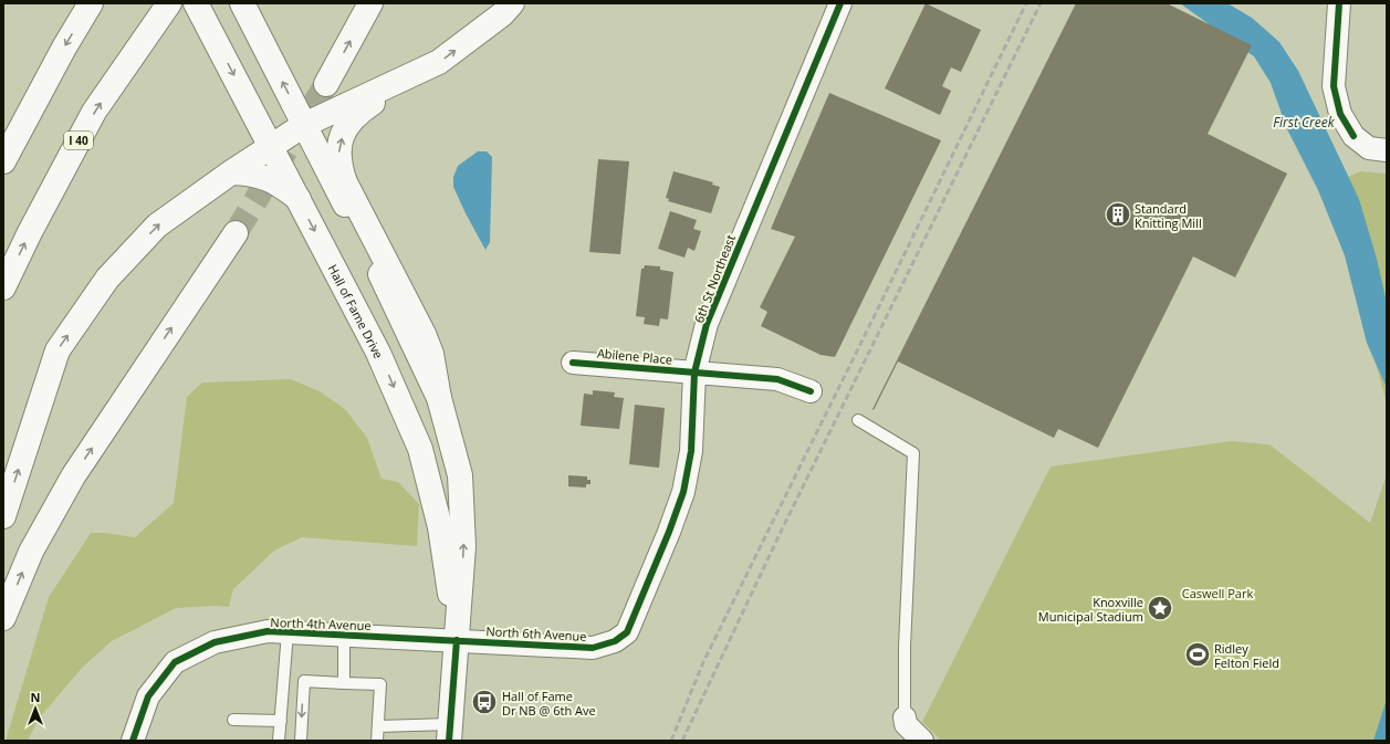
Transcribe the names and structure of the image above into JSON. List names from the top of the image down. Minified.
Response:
{"streets":{"main road":["I 40","Hall of Fame Drive"],"street":["6th St Northeast","Abilene Place","North 4th Avenue","North 6th Avenue"]},"crossings":[["6th St Northeast","Abilene Place"],["6th St Northeast","North 6th Avenue"],["Hall of Fame Drive","North 4th Avenue"],["Hall of Fame Drive","North 6th Avenue"],["North 4th Avenue","North 6th Avenue"]],"water":["First Creek"],"parks":["Caswell Park"],"places":{"building":["Standard Knitting Mill"],"place":["Knoxville Municipal Stadium"],"sports":["Ridley Felton Field"],"bus stop":["Hall of Fame Dr NB @ 6th Ave"]},"north":"top"}
